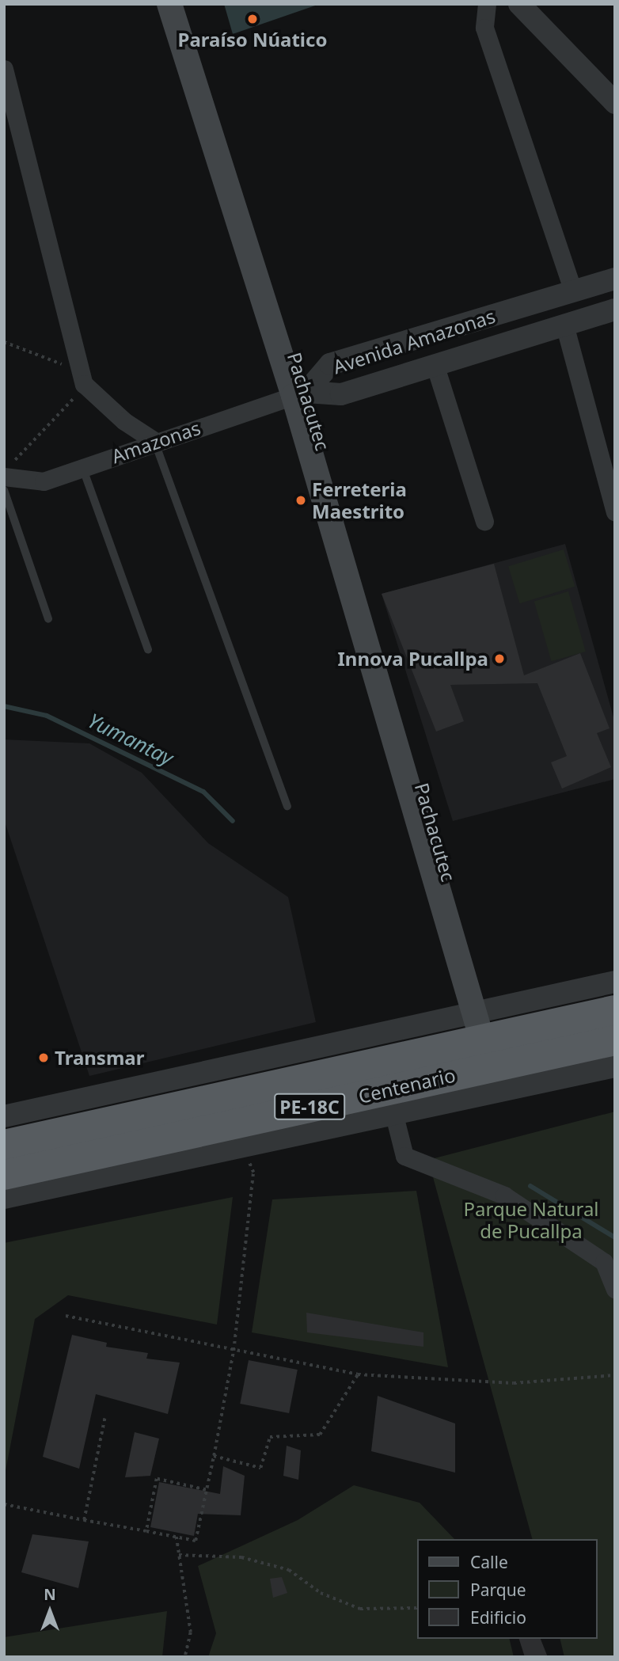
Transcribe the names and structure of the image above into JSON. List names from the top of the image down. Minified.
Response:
{"streets":{"highway":["Centenario","PE-18C"],"main road":["Pachacutec"],"street":["Avenida Amazonas","Amazonas"]},"crossings":[["Avenida Amazonas","Pachacutec"],["Avenida Amazonas","Amazonas"],["Pachacutec","Amazonas"],["Pachacutec","Centenario"]],"water":["Yumantay"],"parks":["Parque Natural de Pucallpa"],"places":["Paraíso Núatico","Ferreteria Maestrito","Innova Pucallpa","Transmar"],"legend":["Calle","Parque","Edificio"],"north":"top"}
